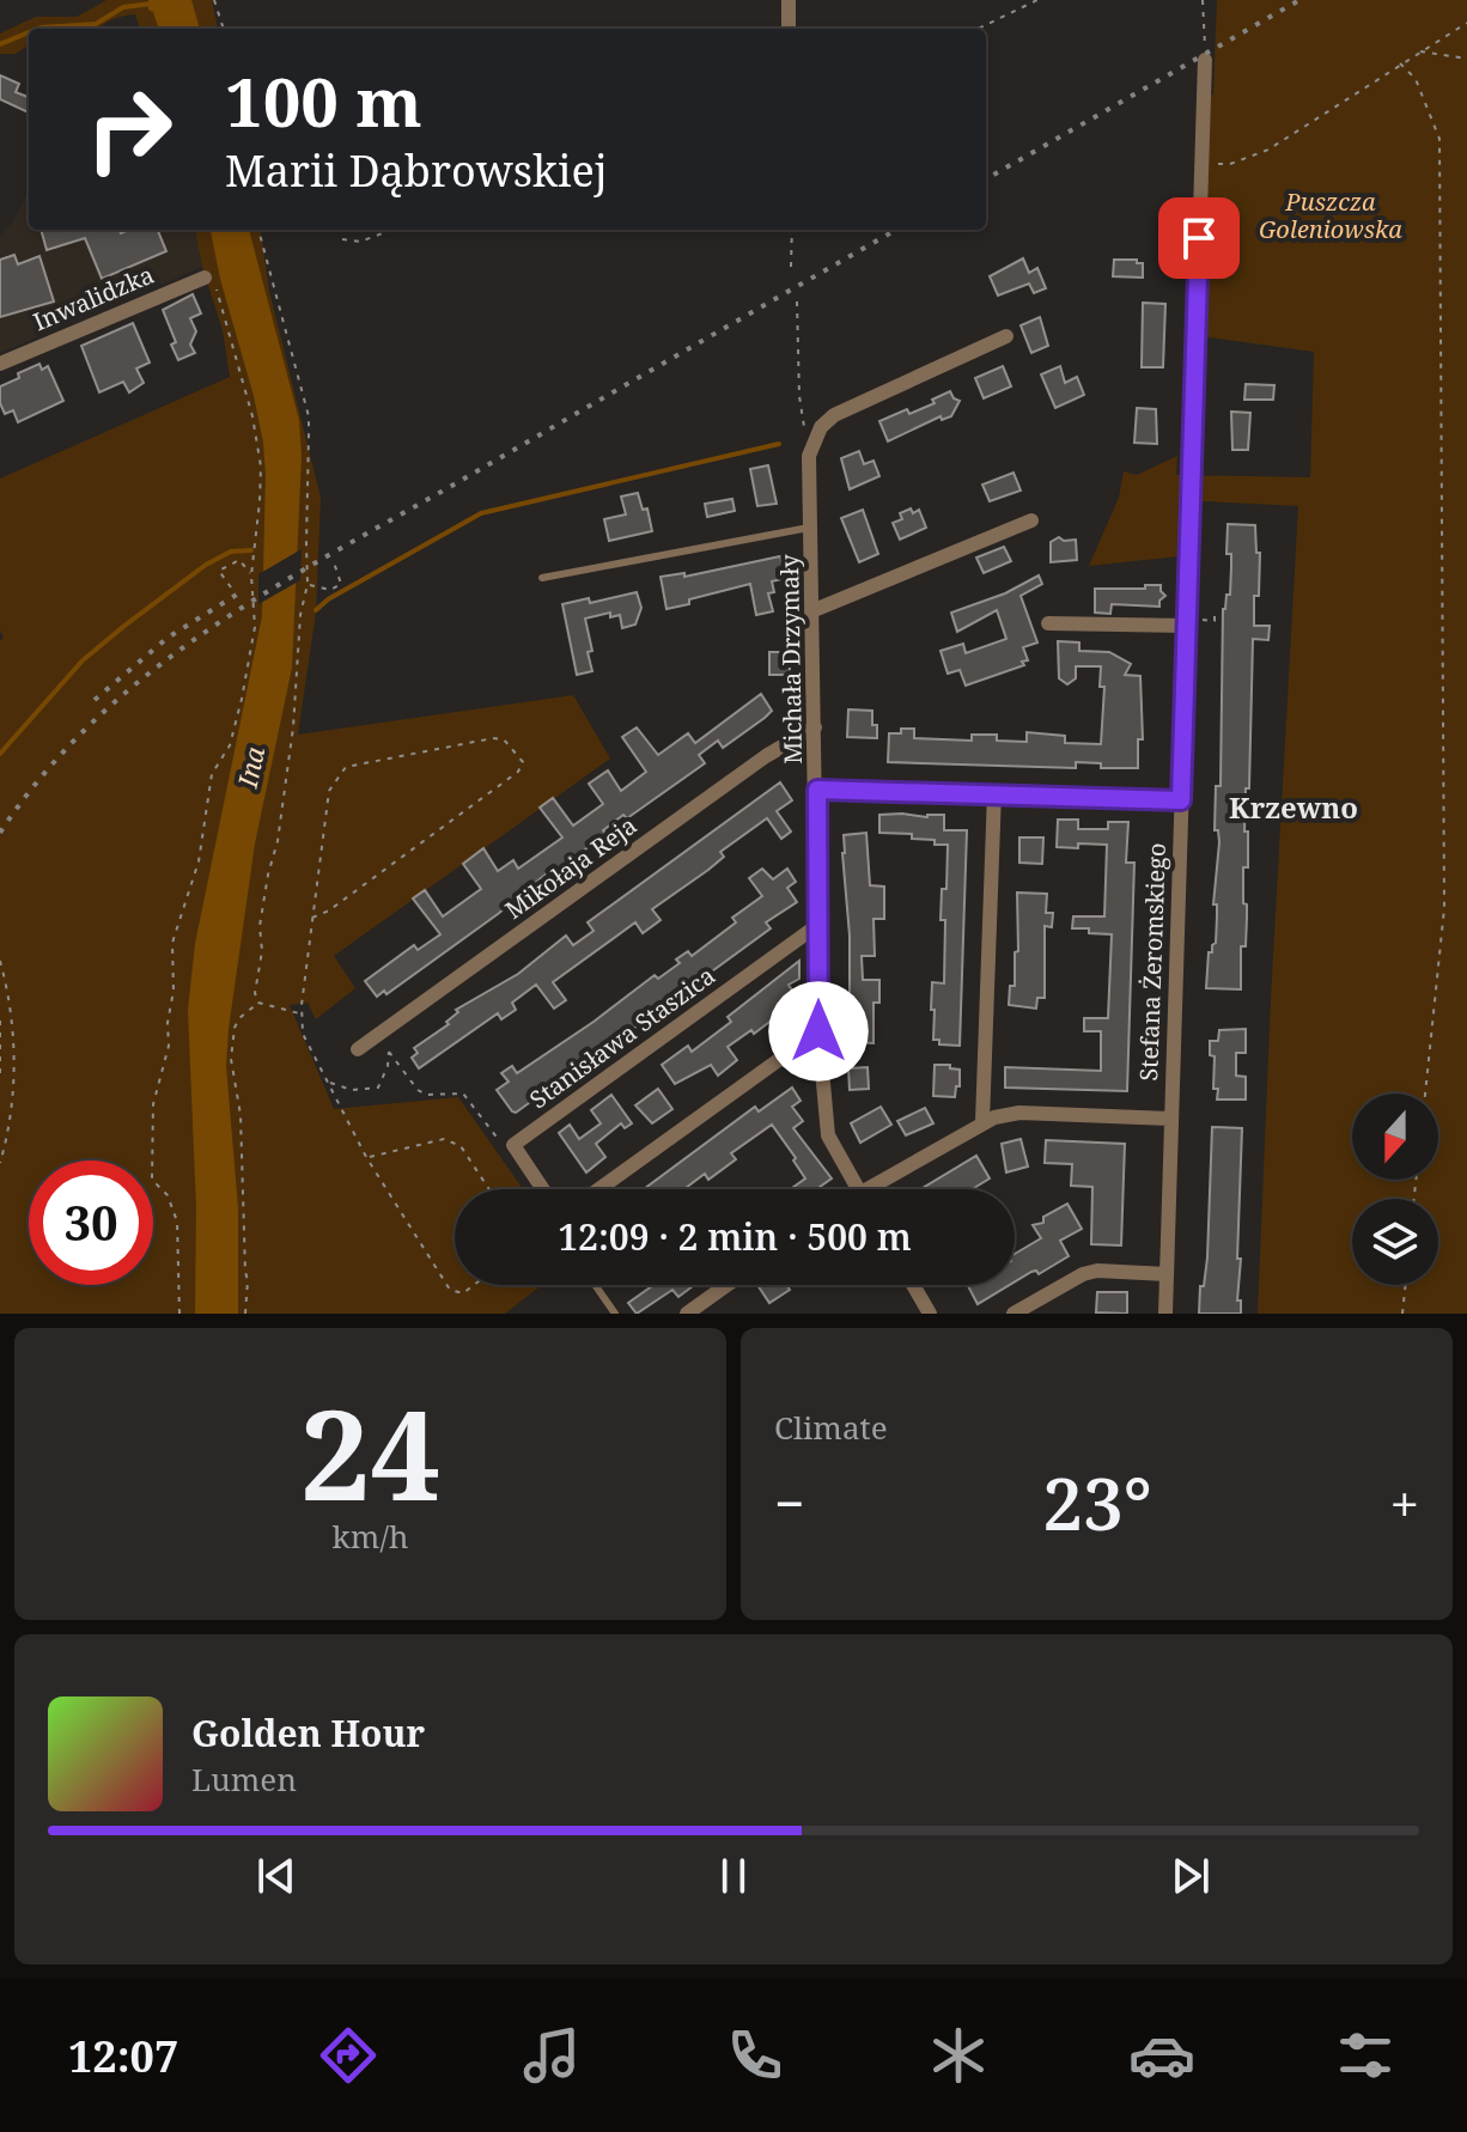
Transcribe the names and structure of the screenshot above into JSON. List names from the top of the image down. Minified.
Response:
{"streets":{"street":["Inwalidzka","Michała Drzymały","Mikołaja Reja","Stefana Żeromskiego","Stanisława Staszica"]},"crossings":[["Michała Drzymały","Mikołaja Reja"],["Michała Drzymały","Stanisława Staszica"]],"districts":["Krzewno"],"water":["Ina"],"parks":["Puszcza Goleniowska"],"north":"bottom","page":{"turn":["100 m","Marii Dąbrowskiej"],"limit":"30","trip":"12:09 · 2 min · 500 m","tile":[["24","km/h"],"Climate"],"heat":["−","23°","+"],"song":["Golden Hour","Lumen"],"tabs":"12:07"}}
